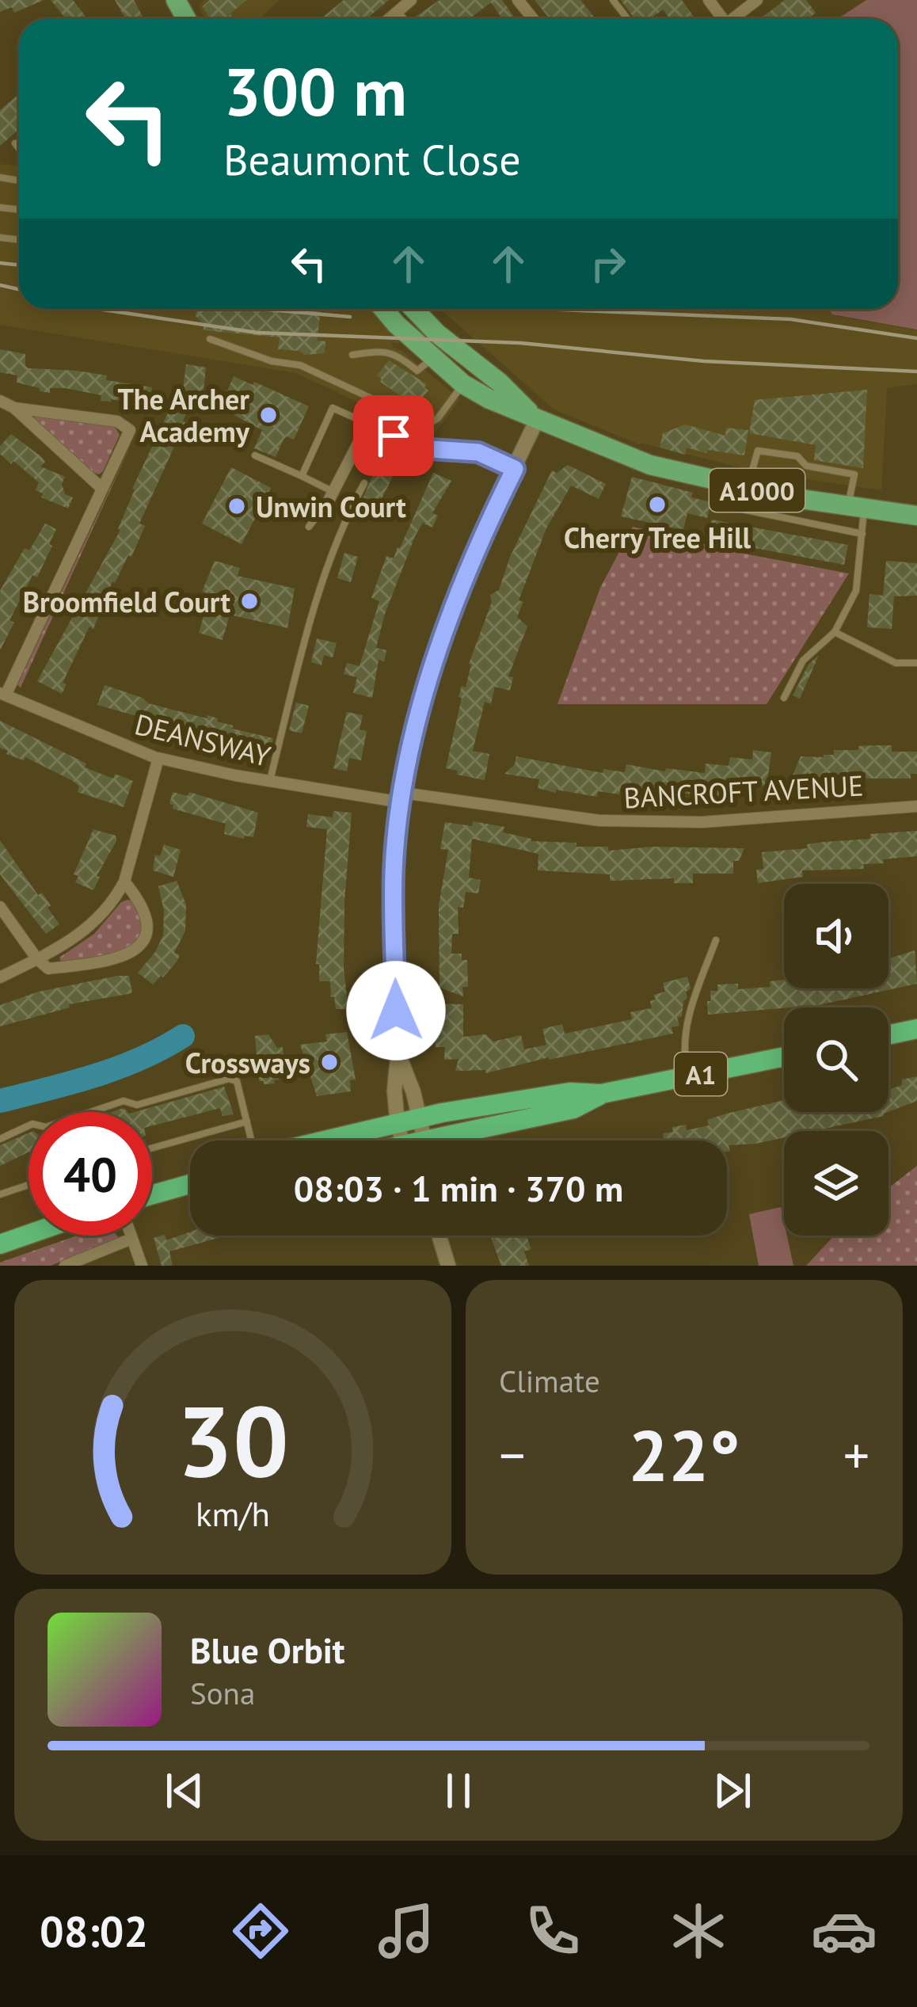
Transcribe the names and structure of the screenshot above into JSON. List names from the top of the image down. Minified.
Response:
{"streets":{"highway":["A1"],"main road":["A1000"],"street":["DEANSWAY","BANCROFT AVENUE"]},"crossings":[["DEANSWAY","BANCROFT AVENUE"]],"places":["The Archer Academy","Cherry Tree Hill","Unwin Court","Broomfield Court","Crossways"],"page":{"turn":["300 m","Beaumont Close"],"limit":"40","trip":"08:03 · 1 min · 370 m","tile":"Climate","heat":["−","22°","+"],"song":["Blue Orbit","Sona"],"tabs":"08:02","gauge":["30","km/h"]}}
